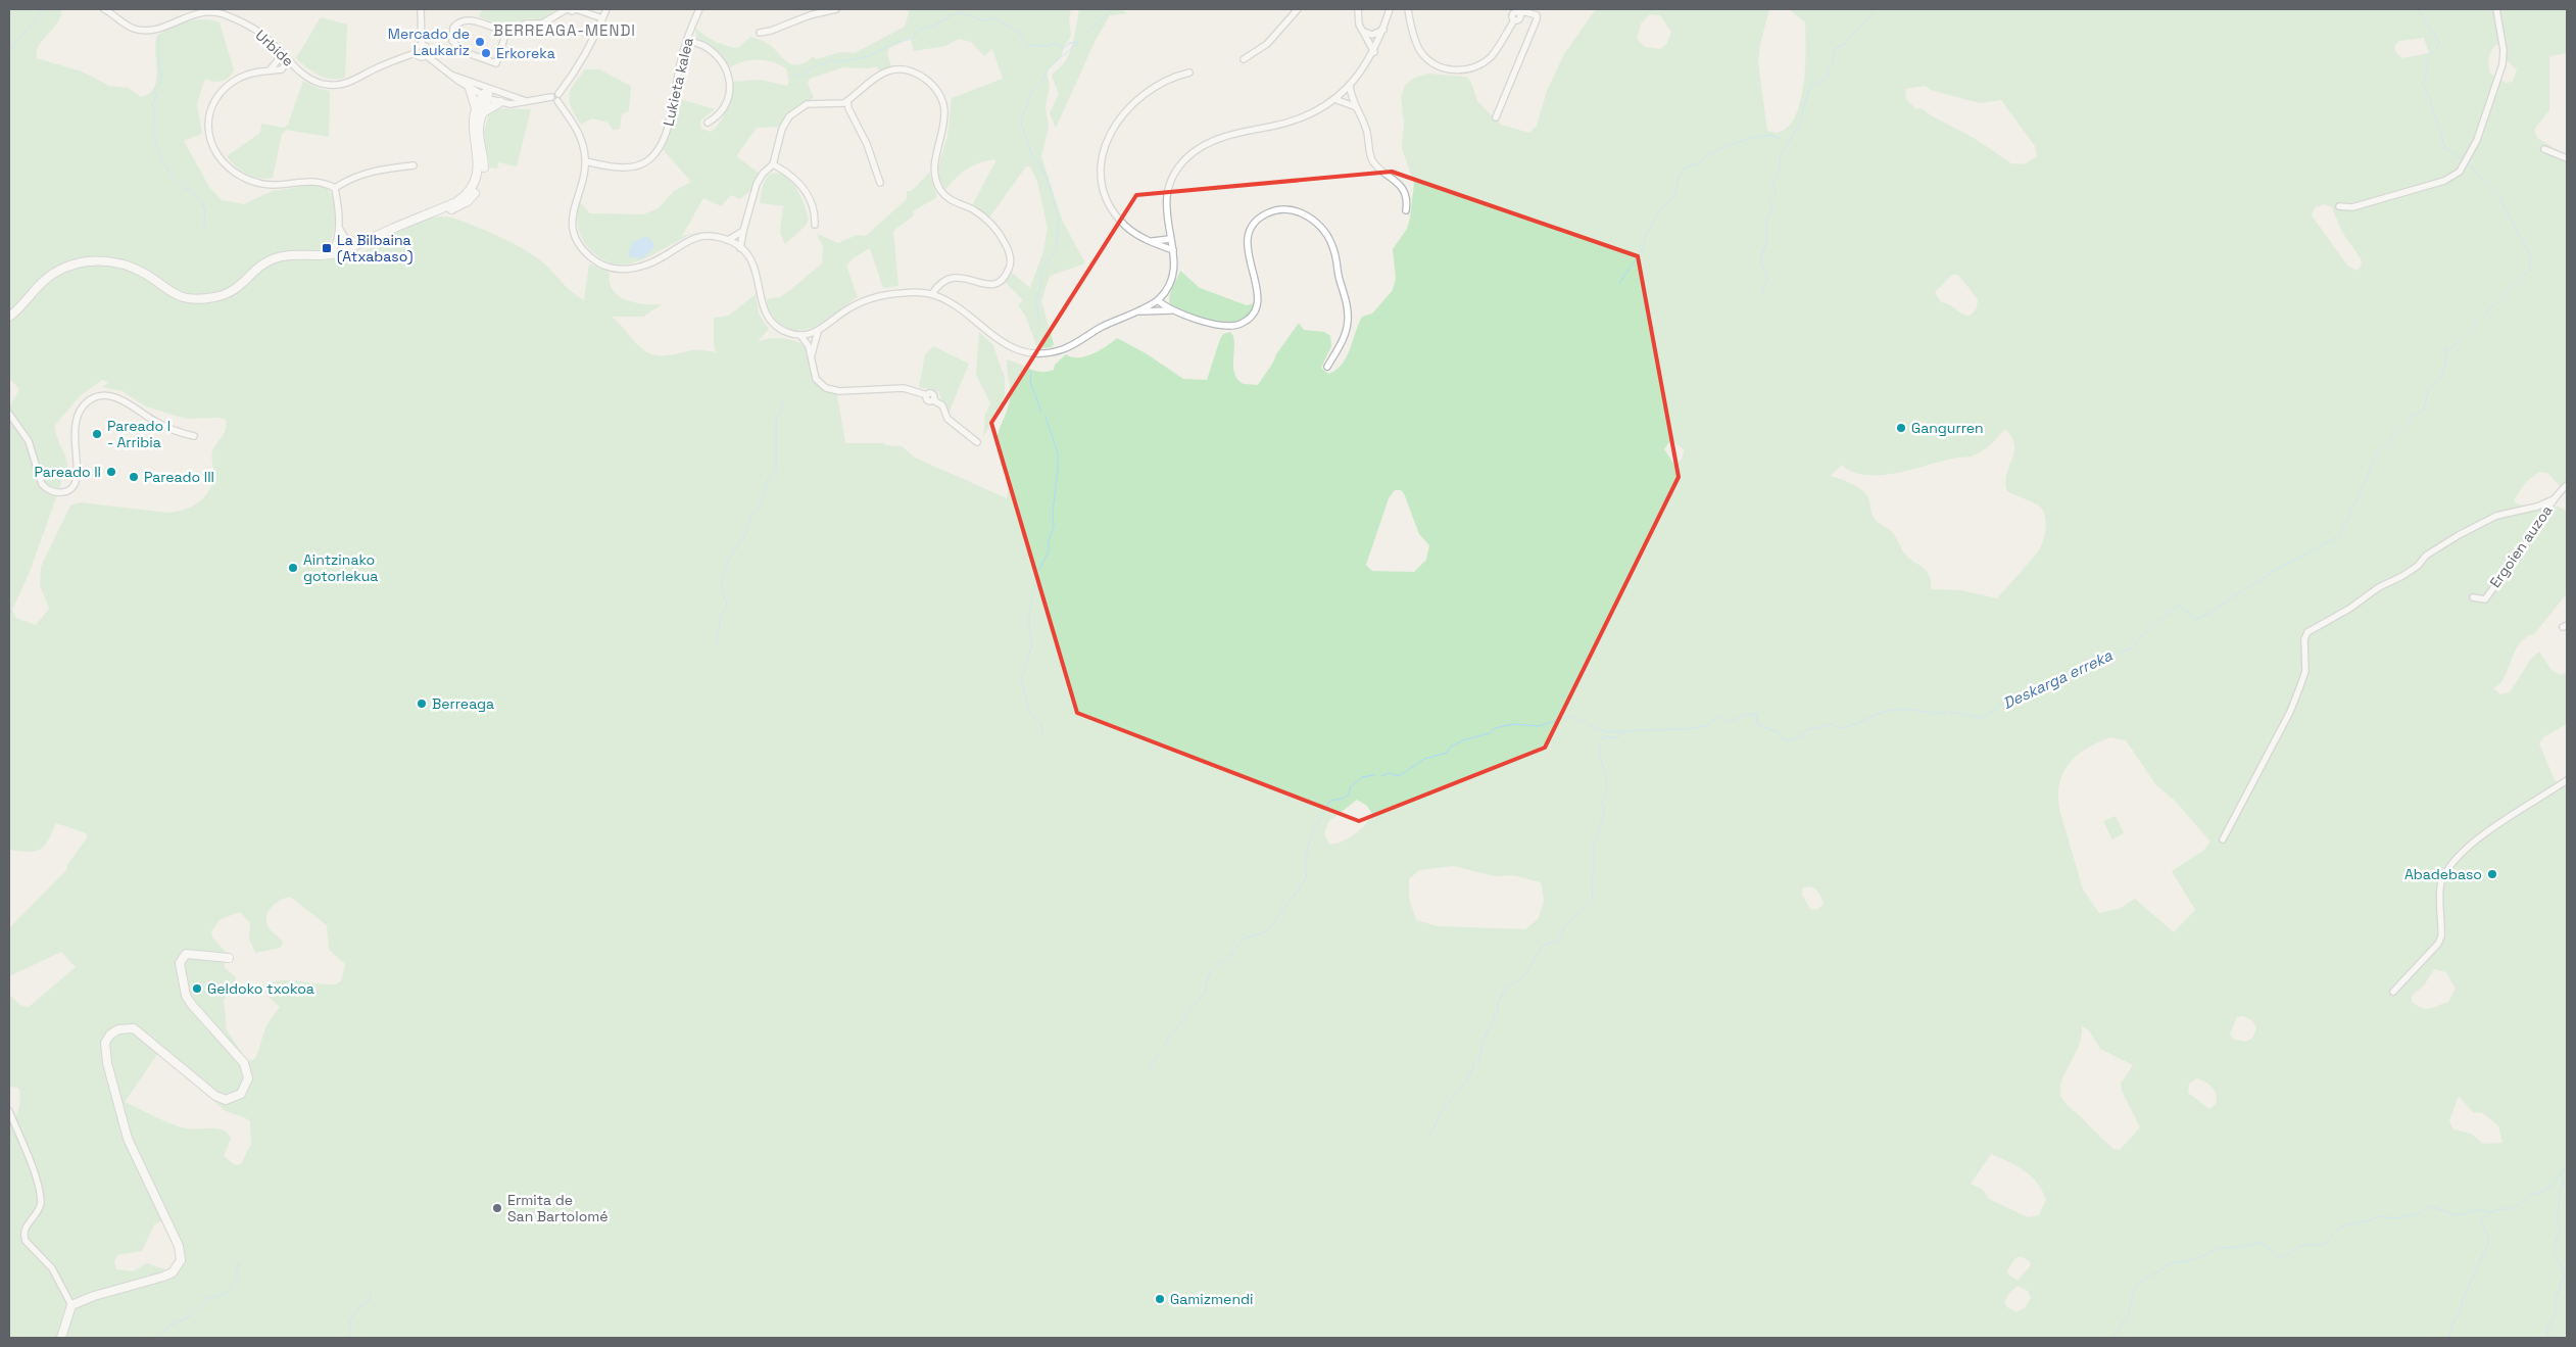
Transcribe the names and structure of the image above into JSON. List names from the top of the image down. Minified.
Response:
{"streets":{"street":["Urbide","Lukieta kalea","Ergoien auzoa"]},"districts":["BERREAGA-MENDI"],"water":["Deskarga erreka"],"places":{"other":["Mercado de Laukariz","Erkoreka","Gangurren","Pareado I - Arribia","Pareado II","Pareado III","Aintzinako gotorlekua","Berreaga","Abadebaso","Geldoko txokoa","Ermita de San Bartolomé","Gamizmendi"],"transit":["La Bilbaina (Atxabaso)"]}}
